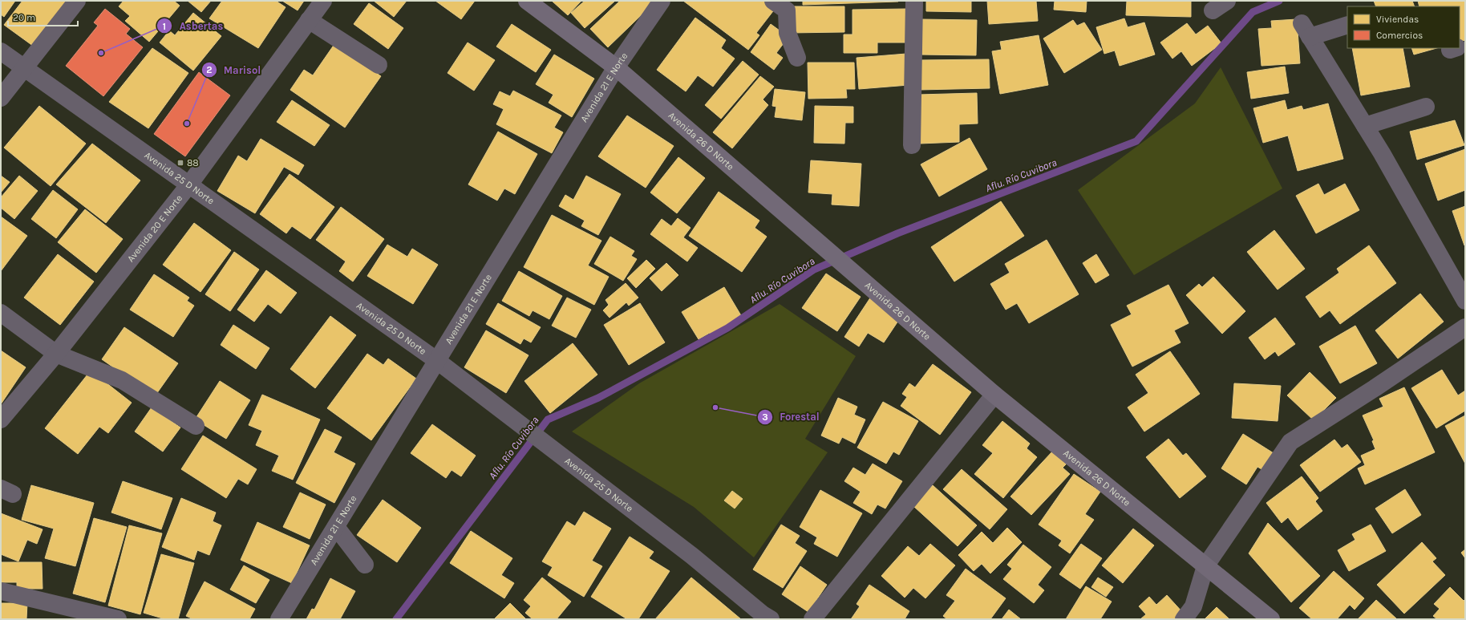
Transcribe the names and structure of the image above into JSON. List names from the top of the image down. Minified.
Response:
{"streets":{"street":["Avenida 21 E Norte","Avenida 26 D Norte","Avenida 25 D Norte","Avenida 20 E Norte"]},"crossings":[["Avenida 21 E Norte","Avenida 26 D Norte"],["Avenida 21 E Norte","Avenida 25 D Norte"],["Avenida 25 D Norte","Avenida 20 E Norte"]],"water":["Aflu. Río Cuvibora"],"places":{"other":["Asbertas","Marisol","Forestal"],"transit":["88"]},"legend":["Viviendas","Comercios"],"scale_bar":"20 m"}
